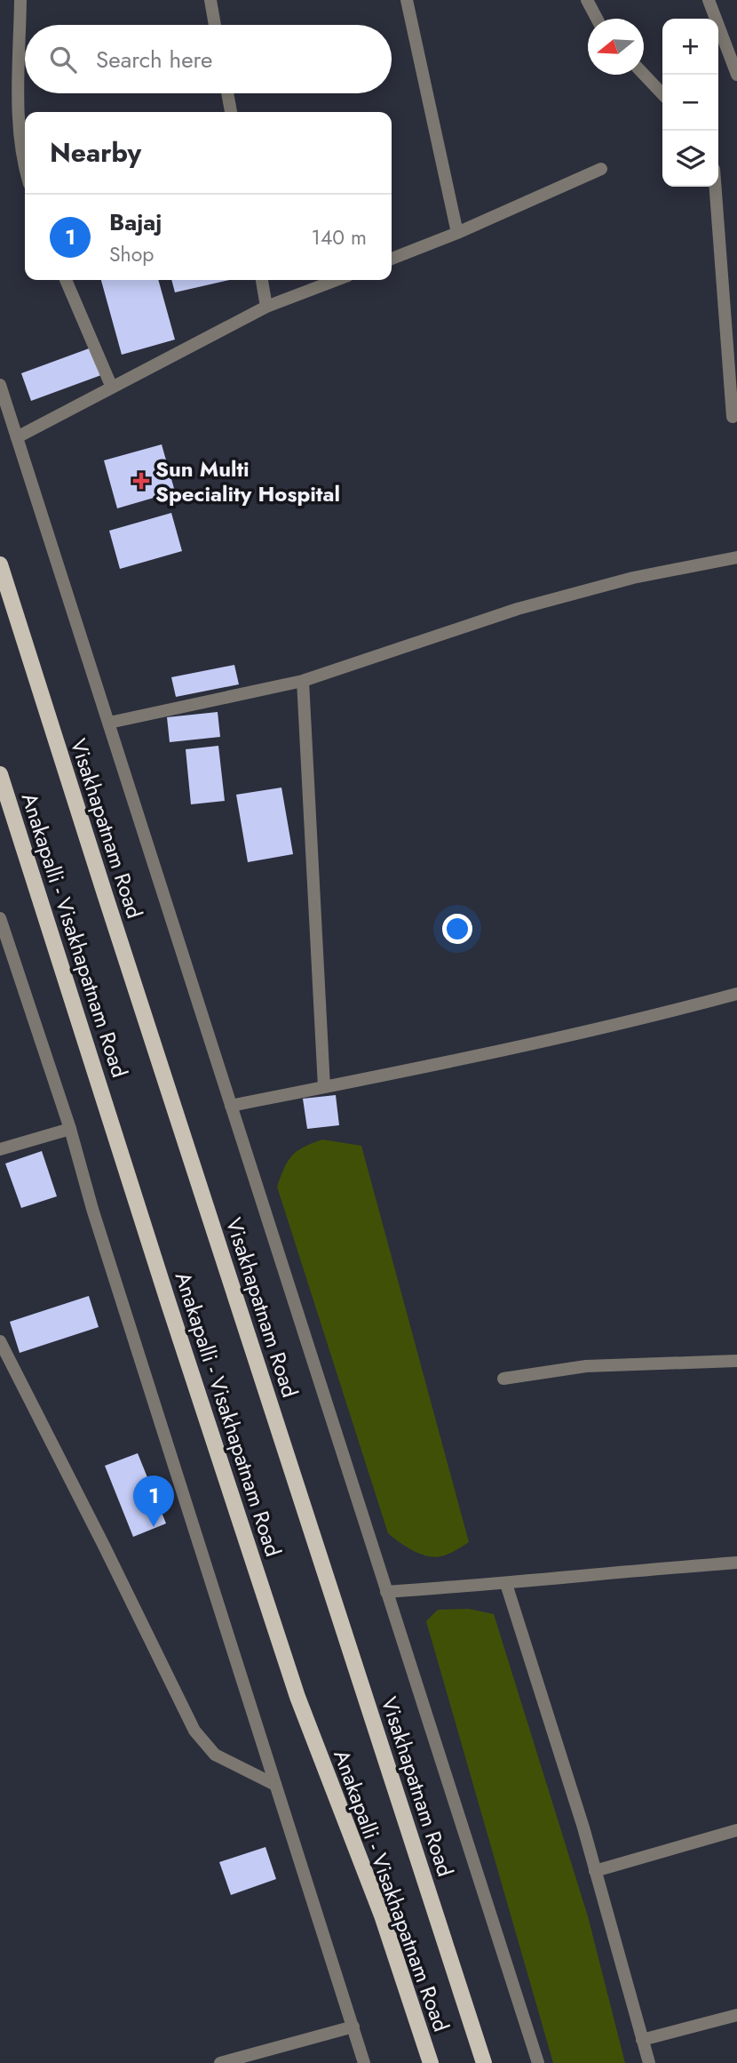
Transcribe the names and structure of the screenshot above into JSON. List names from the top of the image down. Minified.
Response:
{"streets":{"main road":["Visakhapatnam Road","Anakapalli - Visakhapatnam Road"]},"places":{"health":["Sun Multi Speciality Hospital"]},"north":"left","page":{"map_buttons":["+","−"],"search":"Search here","heading":"Nearby","list":[{"mark":"1","name":"Bajaj","note":"Shop","value":"140 m"}],"pins":"1"}}
